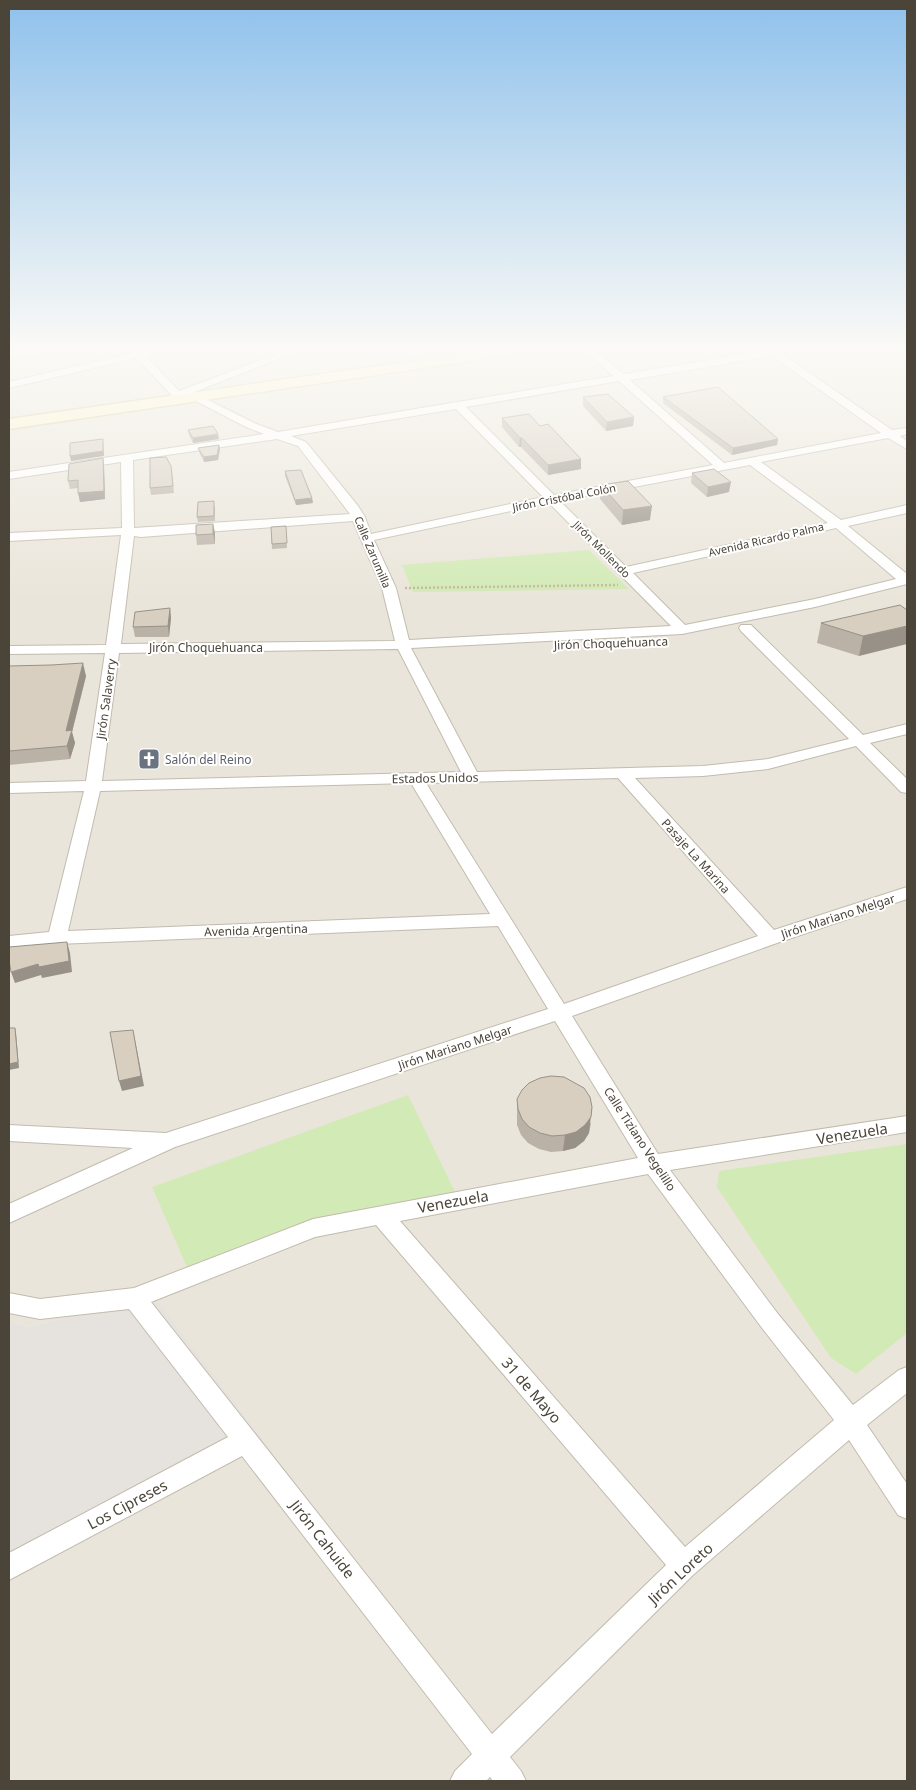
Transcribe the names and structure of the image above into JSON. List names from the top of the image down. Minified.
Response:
{"streets":{"street":["Jirón Cristóbal Colón","Avenida Ricardo Palma","Jirón Mollendo","Calle Zarumilla","Jirón Choquehuanca","Jirón Salaverry","Estados Unidos","Pasaje La Marina","Jirón Mariano Melgar","Avenida Argentina","Venezuela","Calle Tiziano Vegelillo","31 de Mayo","Los Cipreses","Jirón Cahuide","Jirón Loreto"]},"crossings":[["Jirón Cristóbal Colón","Jirón Mollendo"],["Jirón Cristóbal Colón","Calle Zarumilla"],["Avenida Ricardo Palma","Jirón Mollendo"],["Jirón Mollendo","Jirón Choquehuanca"],["Calle Zarumilla","Jirón Choquehuanca"],["Calle Zarumilla","Estados Unidos"],["Jirón Choquehuanca","Jirón Salaverry"],["Jirón Salaverry","Estados Unidos"],["Jirón Salaverry","Avenida Argentina"],["Estados Unidos","Pasaje La Marina"],["Estados Unidos","Calle Tiziano Vegelillo"],["Pasaje La Marina","Jirón Mariano Melgar"],["Jirón Mariano Melgar","Calle Tiziano Vegelillo"],["Avenida Argentina","Calle Tiziano Vegelillo"],["Venezuela","Calle Tiziano Vegelillo"],["Venezuela","31 de Mayo"],["Venezuela","Jirón Cahuide"],["Calle Tiziano Vegelillo","Jirón Loreto"],["31 de Mayo","Jirón Loreto"],["Los Cipreses","Jirón Cahuide"],["Jirón Cahuide","Jirón Loreto"]],"places":{"church":["Salón del Reino"]}}
